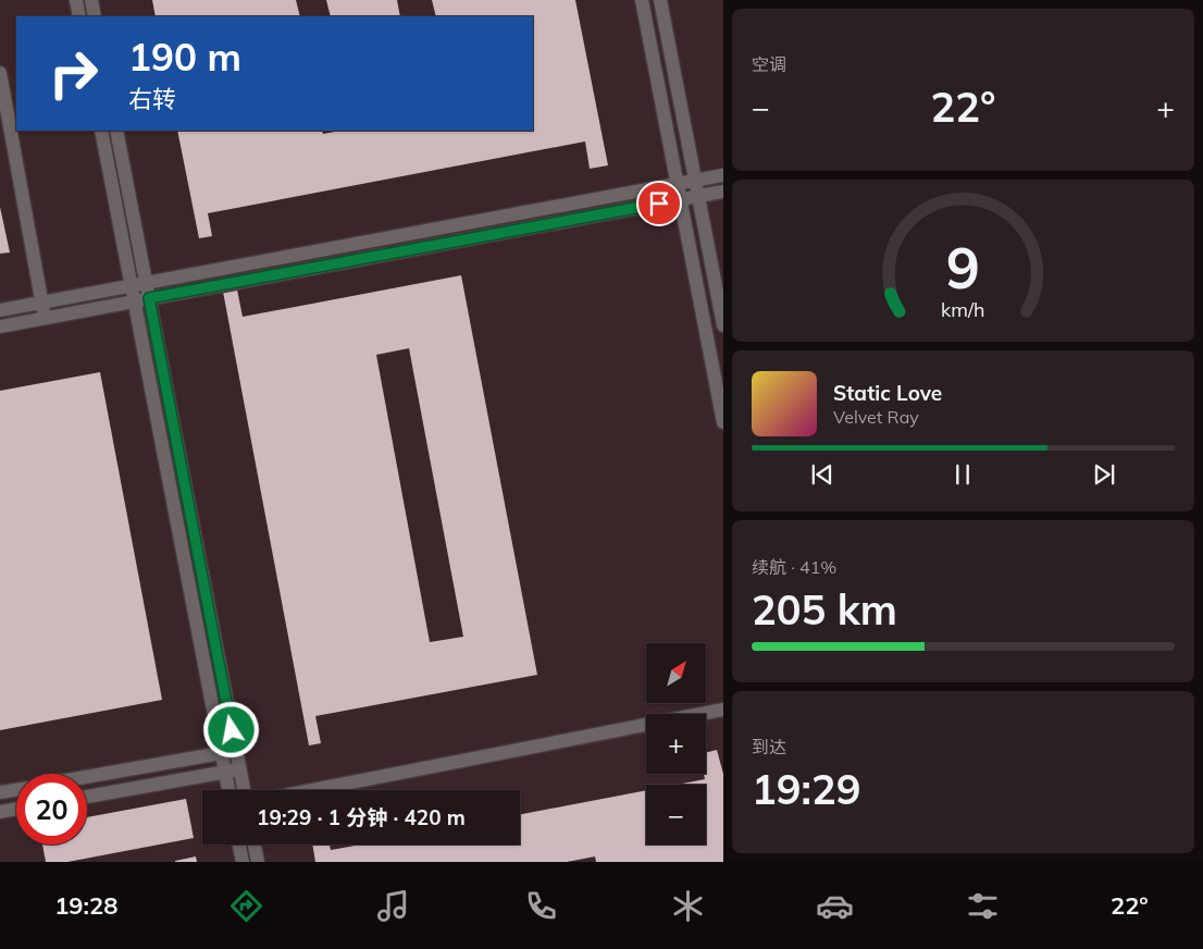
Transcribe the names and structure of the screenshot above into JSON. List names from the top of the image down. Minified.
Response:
{"north":"top right","page":{"tile":["空调",["续航 · 41%","205 km"],["到达","19:29"]],"turn":["190 m","右转"],"heat":["−","22°","+"],"song":["Static Love","Velvet Ray"],"map_buttons":["+","−"],"limit":"20","trip":"19:29 · 1 分钟 · 420 m","tabs":["19:28","22°"],"gauge":["9","km/h"]}}
